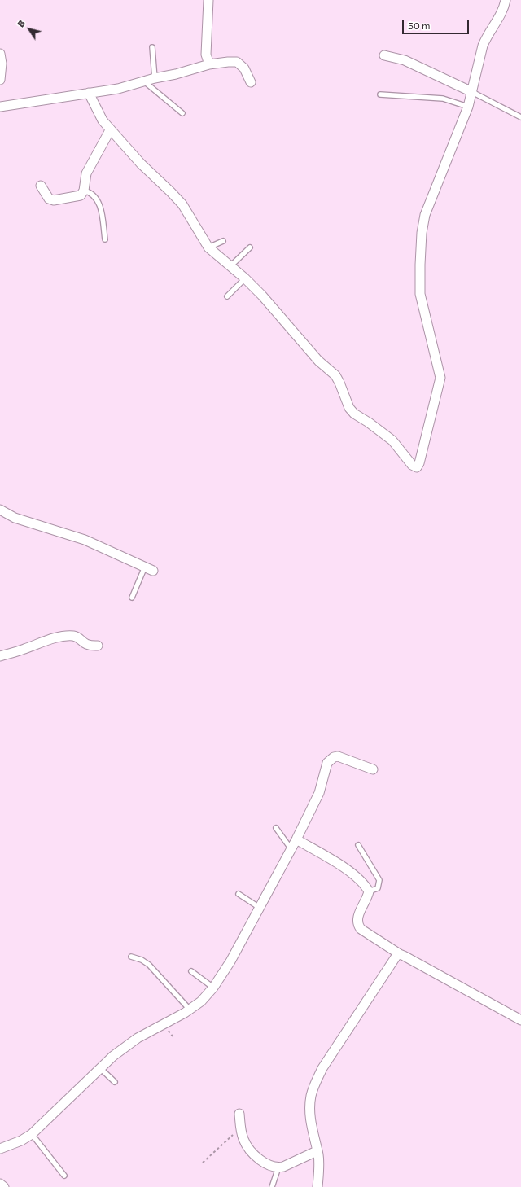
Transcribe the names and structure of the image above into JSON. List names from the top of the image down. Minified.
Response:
{"scale_bar":"50 m","north":"top left"}
